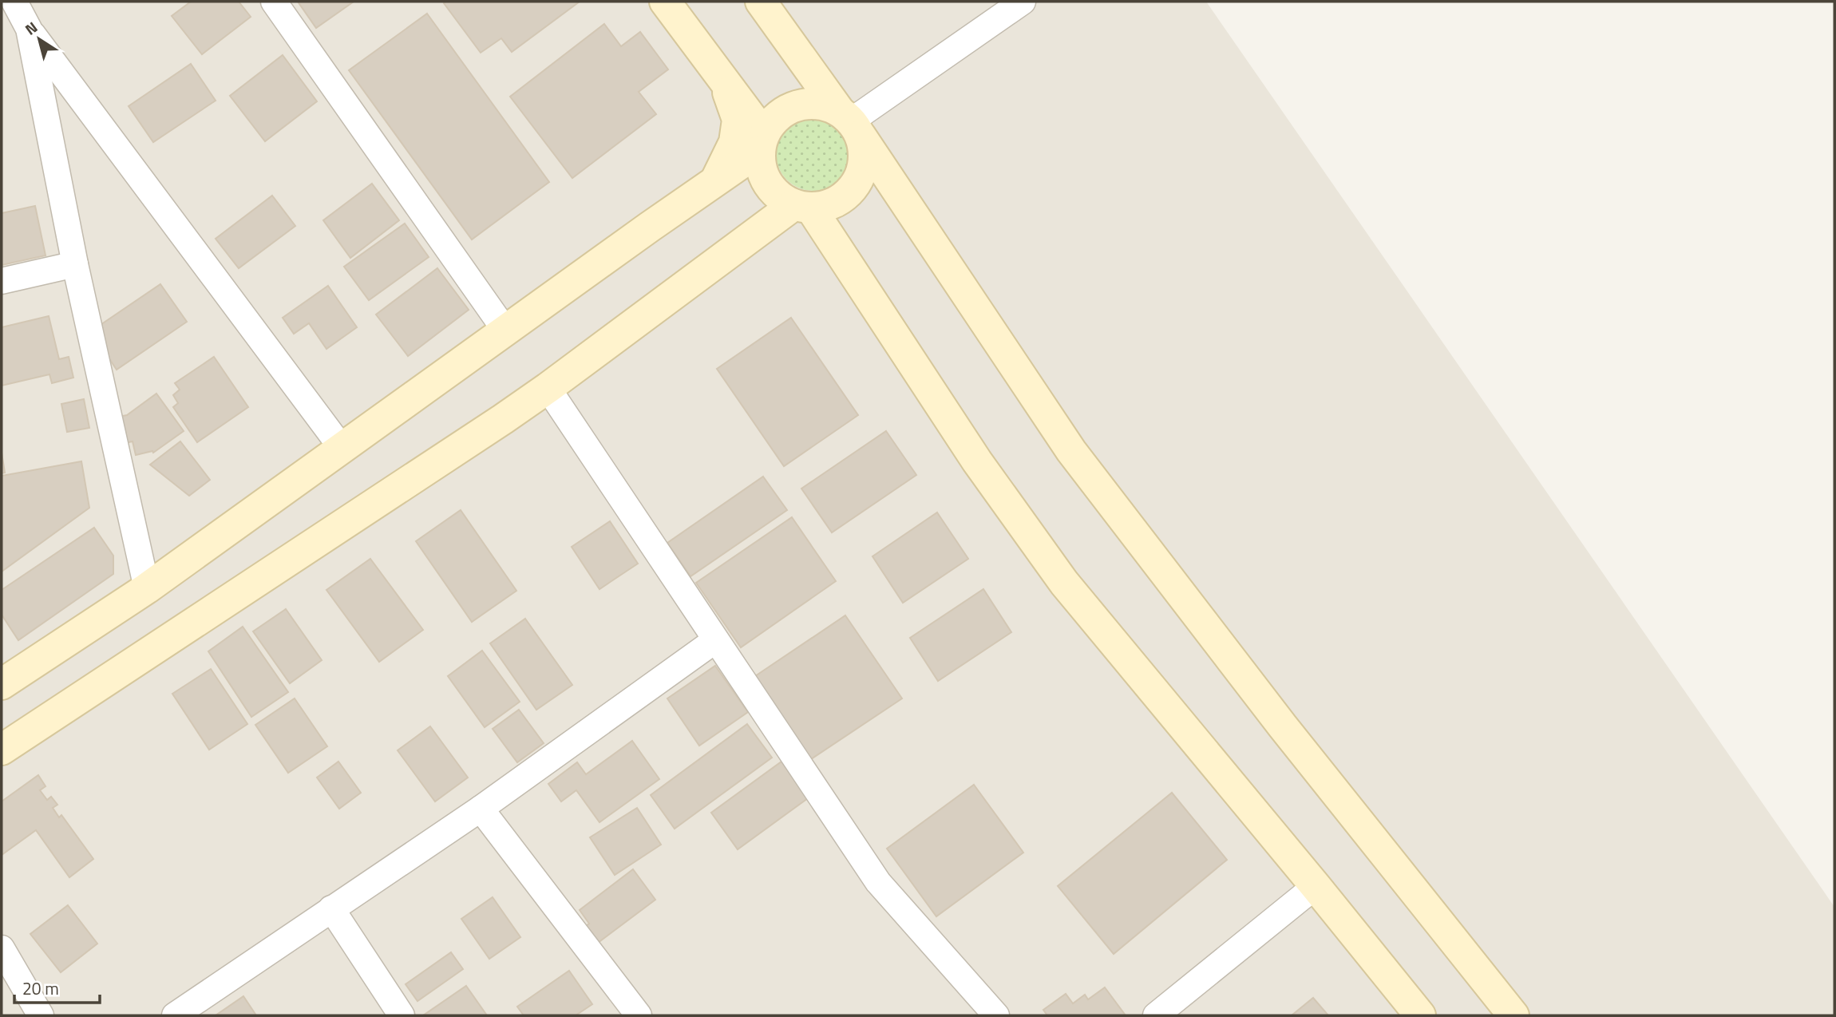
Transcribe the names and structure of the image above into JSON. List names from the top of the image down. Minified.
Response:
{"scale_bar":"20 m","north":"top left"}
